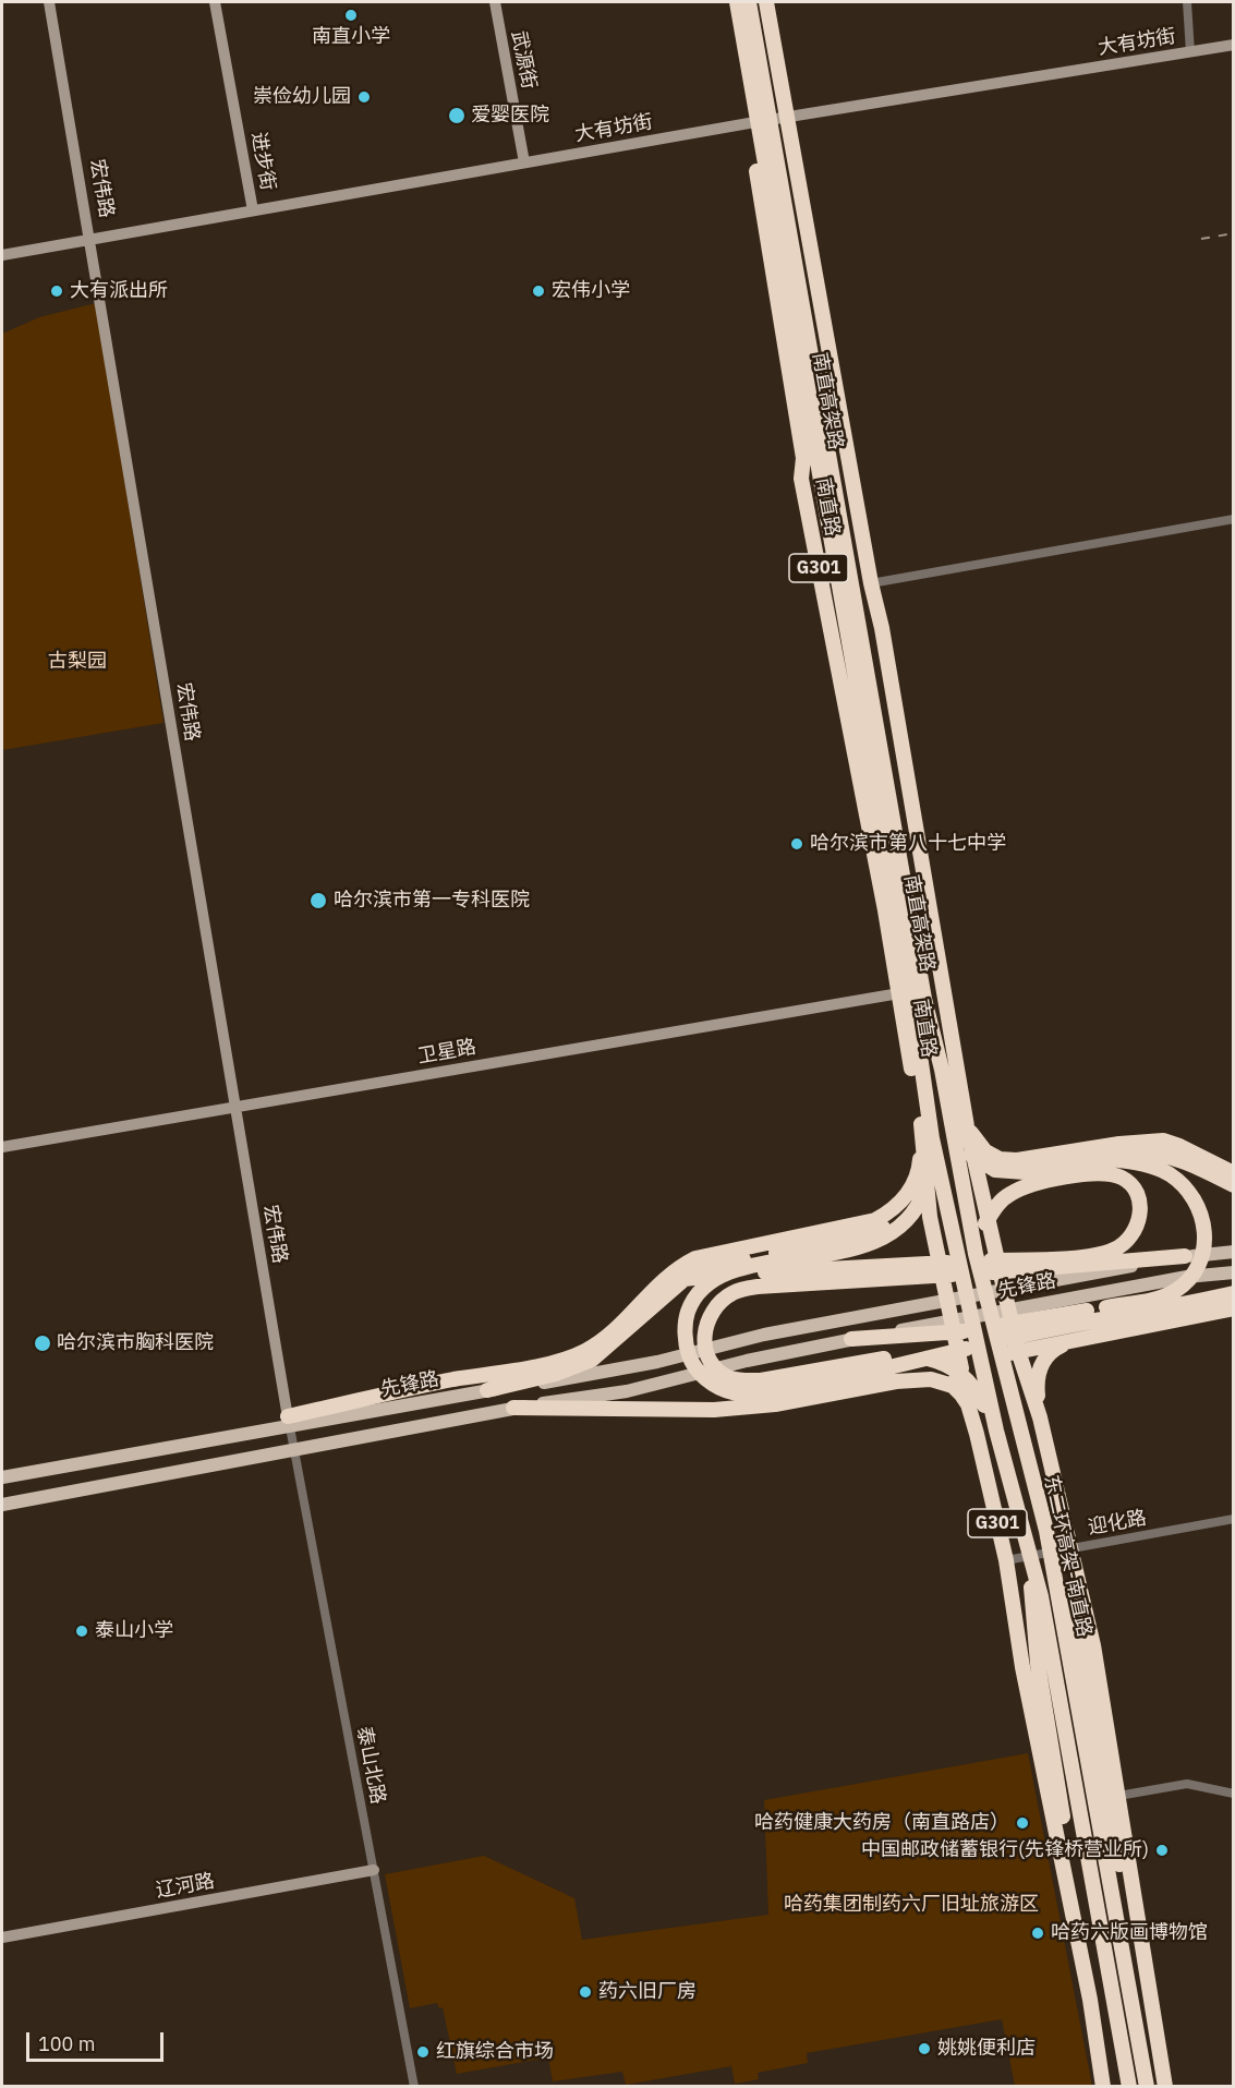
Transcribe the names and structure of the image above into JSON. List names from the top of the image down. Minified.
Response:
{"streets":{"highway":["南直高架路","南直路","G301","东二环高架-南直路"],"main road":["大有坊街","武源街","进步街","宏伟路","卫星路","先锋路","辽河路"],"street":["迎化路","泰山北路"]},"crossings":[["大有坊街","武源街"],["大有坊街","进步街"],["大有坊街","宏伟路"],["大有坊街","南直路"],["宏伟路","卫星路"],["宏伟路","先锋路"],["宏伟路","泰山北路"],["南直高架路","东二环高架-南直路"],["南直路","G301"],["南直路","卫星路"],["南直路","东二环高架-南直路"],["G301","迎化路"],["先锋路","泰山北路"],["泰山北路","辽河路"]],"parks":["古梨园","哈药集团制药六厂旧址旅游区"],"places":["南直小学","崇俭幼儿园","爱婴医院","大有派出所","宏伟小学","哈尔滨市第八十七中学","哈尔滨市第一专科医院","哈尔滨市胸科医院","泰山小学","哈药健康大药房（南直路店）","中国邮政储蓄银行(先锋桥营业所)","哈药六版画博物馆","药六旧厂房","姚姚便利店","红旗综合市场"],"scale_bar":"100 m"}
